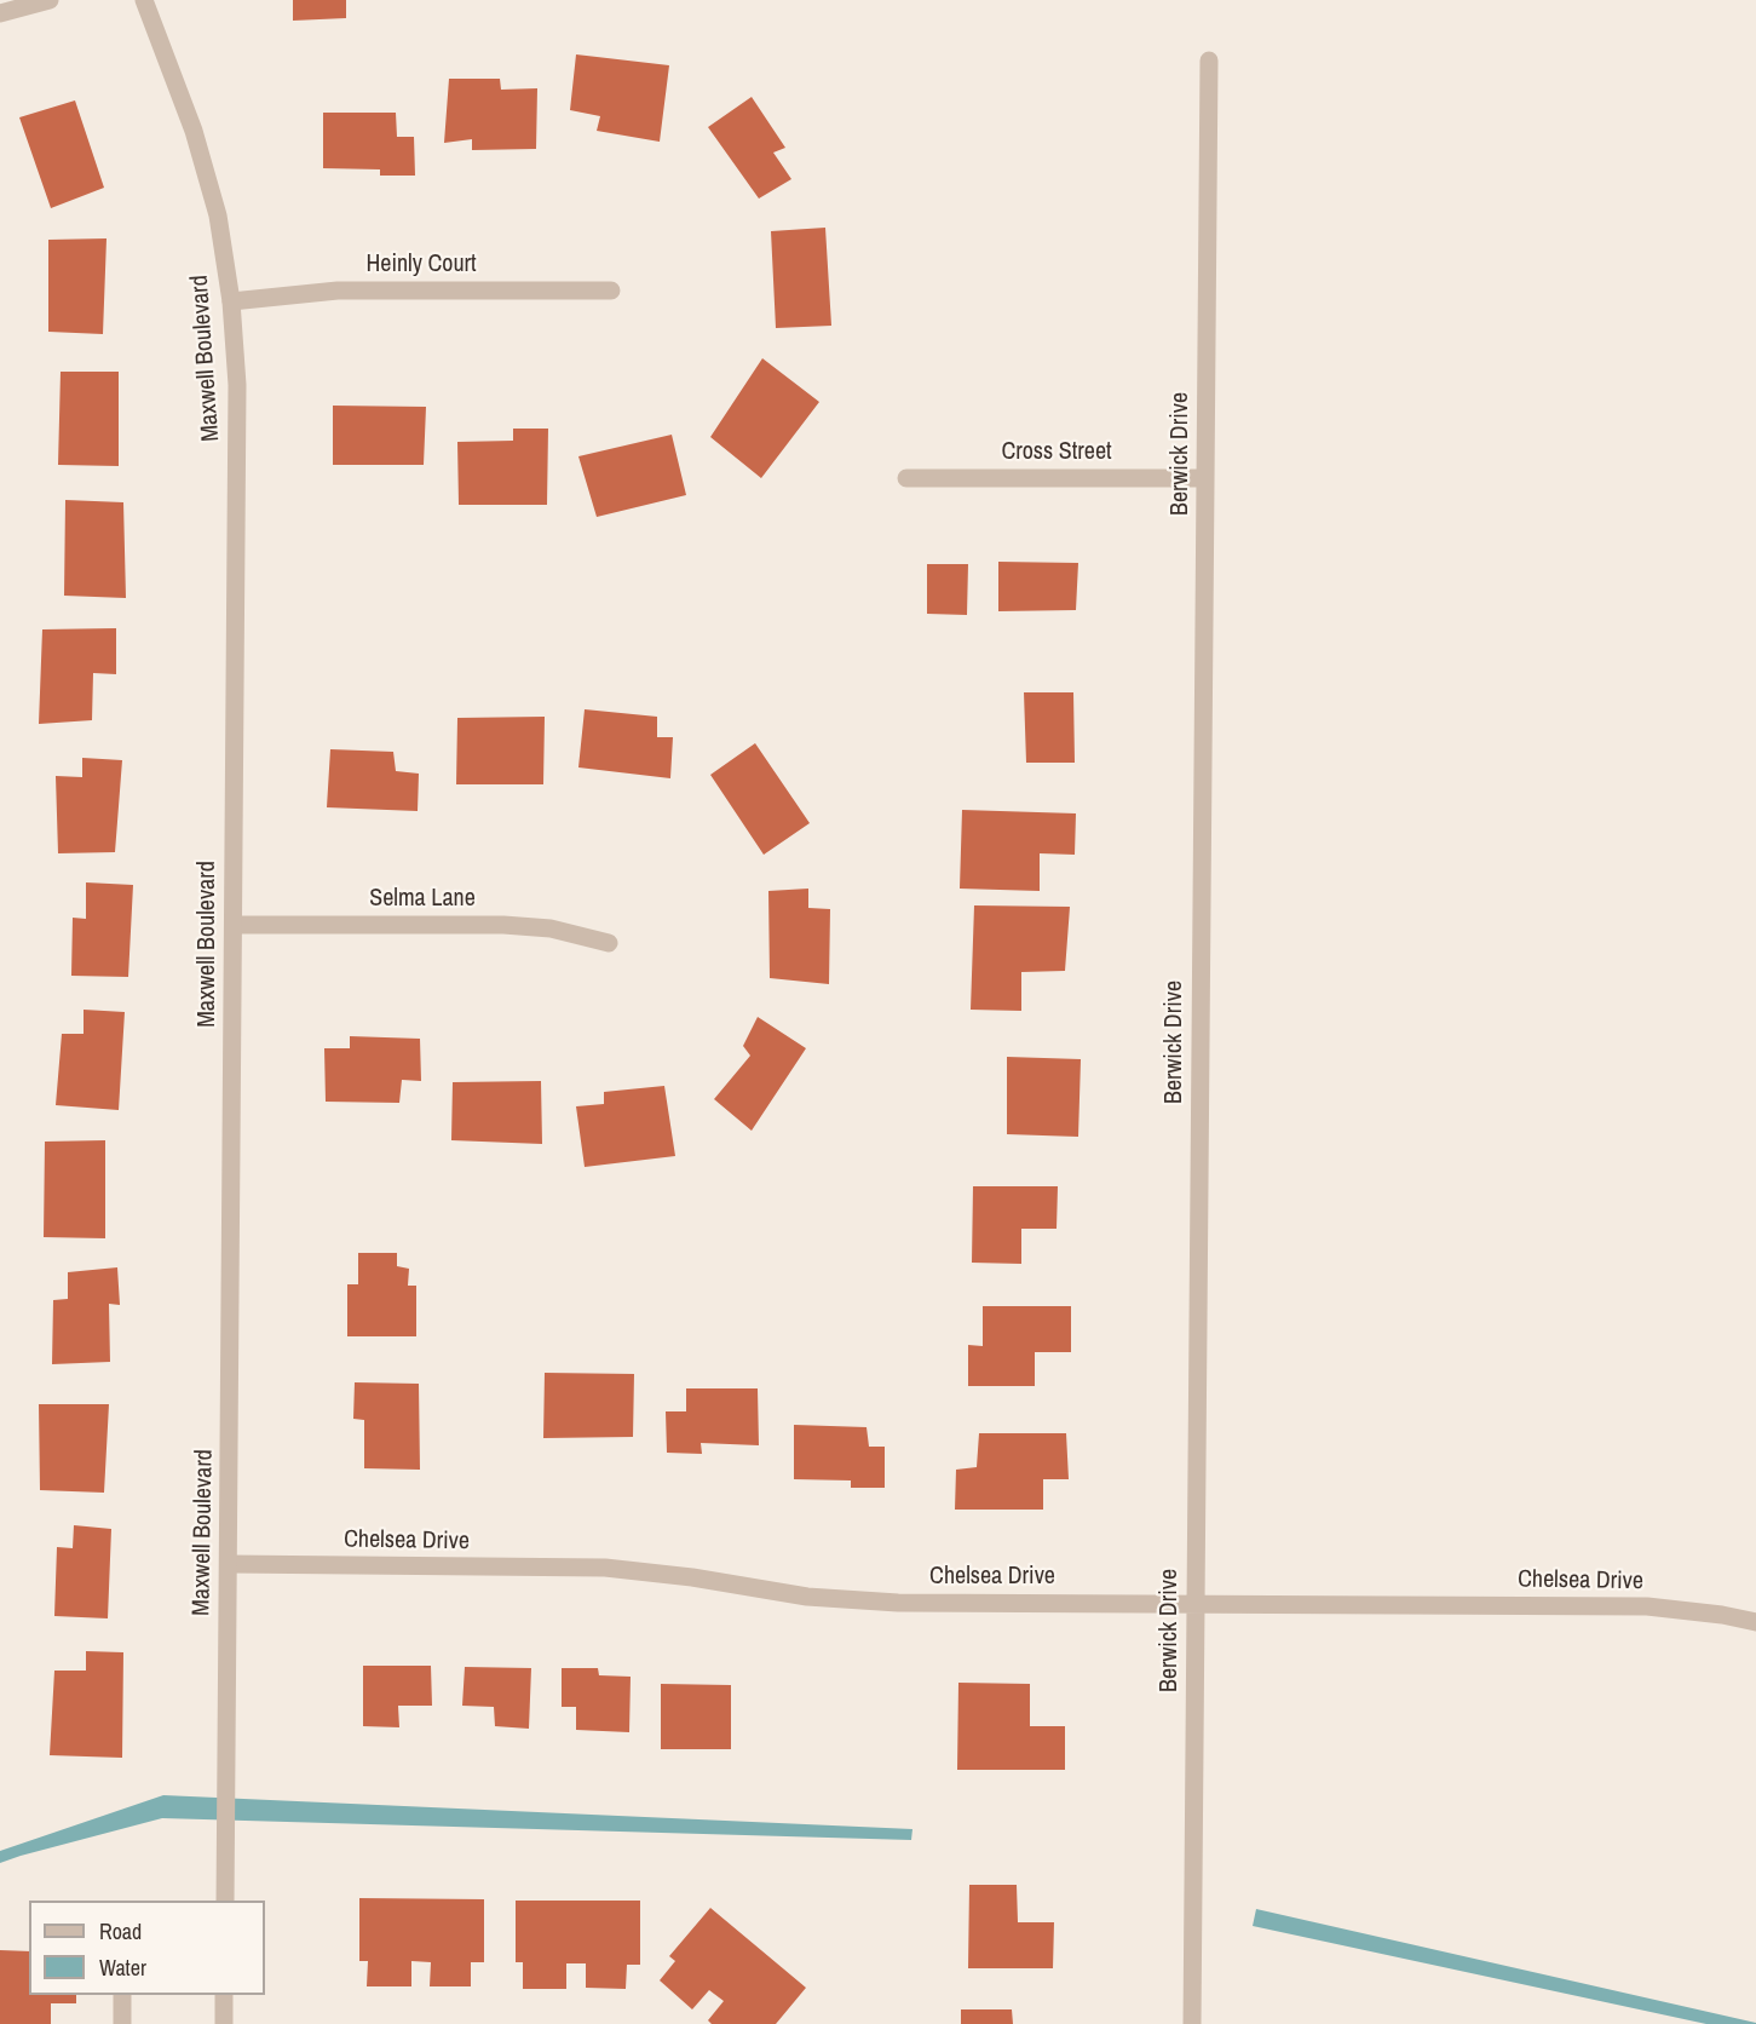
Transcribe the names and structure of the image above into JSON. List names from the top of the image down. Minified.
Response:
{"streets":{"street":["Heinly Court","Maxwell Boulevard","Cross Street","Berwick Drive","Selma Lane","Chelsea Drive"]},"crossings":[["Heinly Court","Maxwell Boulevard"],["Maxwell Boulevard","Selma Lane"],["Maxwell Boulevard","Chelsea Drive"],["Cross Street","Berwick Drive"],["Berwick Drive","Chelsea Drive"]],"legend":["Road","Water"]}
